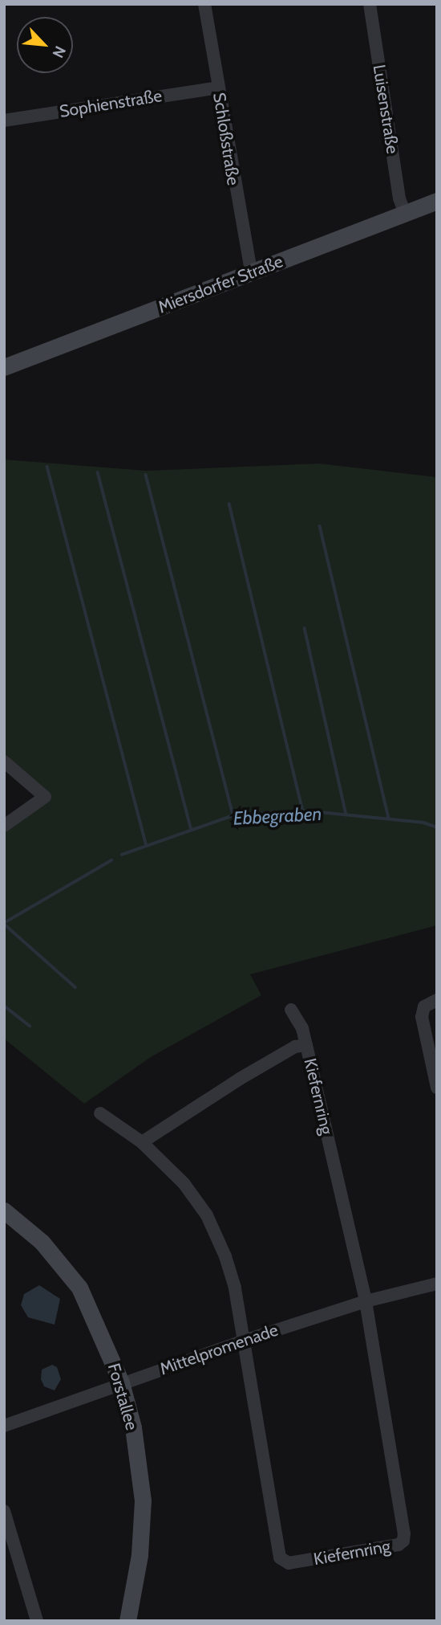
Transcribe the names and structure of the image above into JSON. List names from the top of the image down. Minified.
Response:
{"streets":{"street":["Sophienstraße","Luisenstraße","Schloßstraße","Miersdorfer Straße","Kiefernring","Mittelpromenade","Forstallee"]},"crossings":[["Sophienstraße","Schloßstraße"],["Luisenstraße","Miersdorfer Straße"],["Schloßstraße","Miersdorfer Straße"],["Kiefernring","Mittelpromenade"],["Mittelpromenade","Forstallee"]],"water":["Ebbegraben"],"north":"bottom right"}
